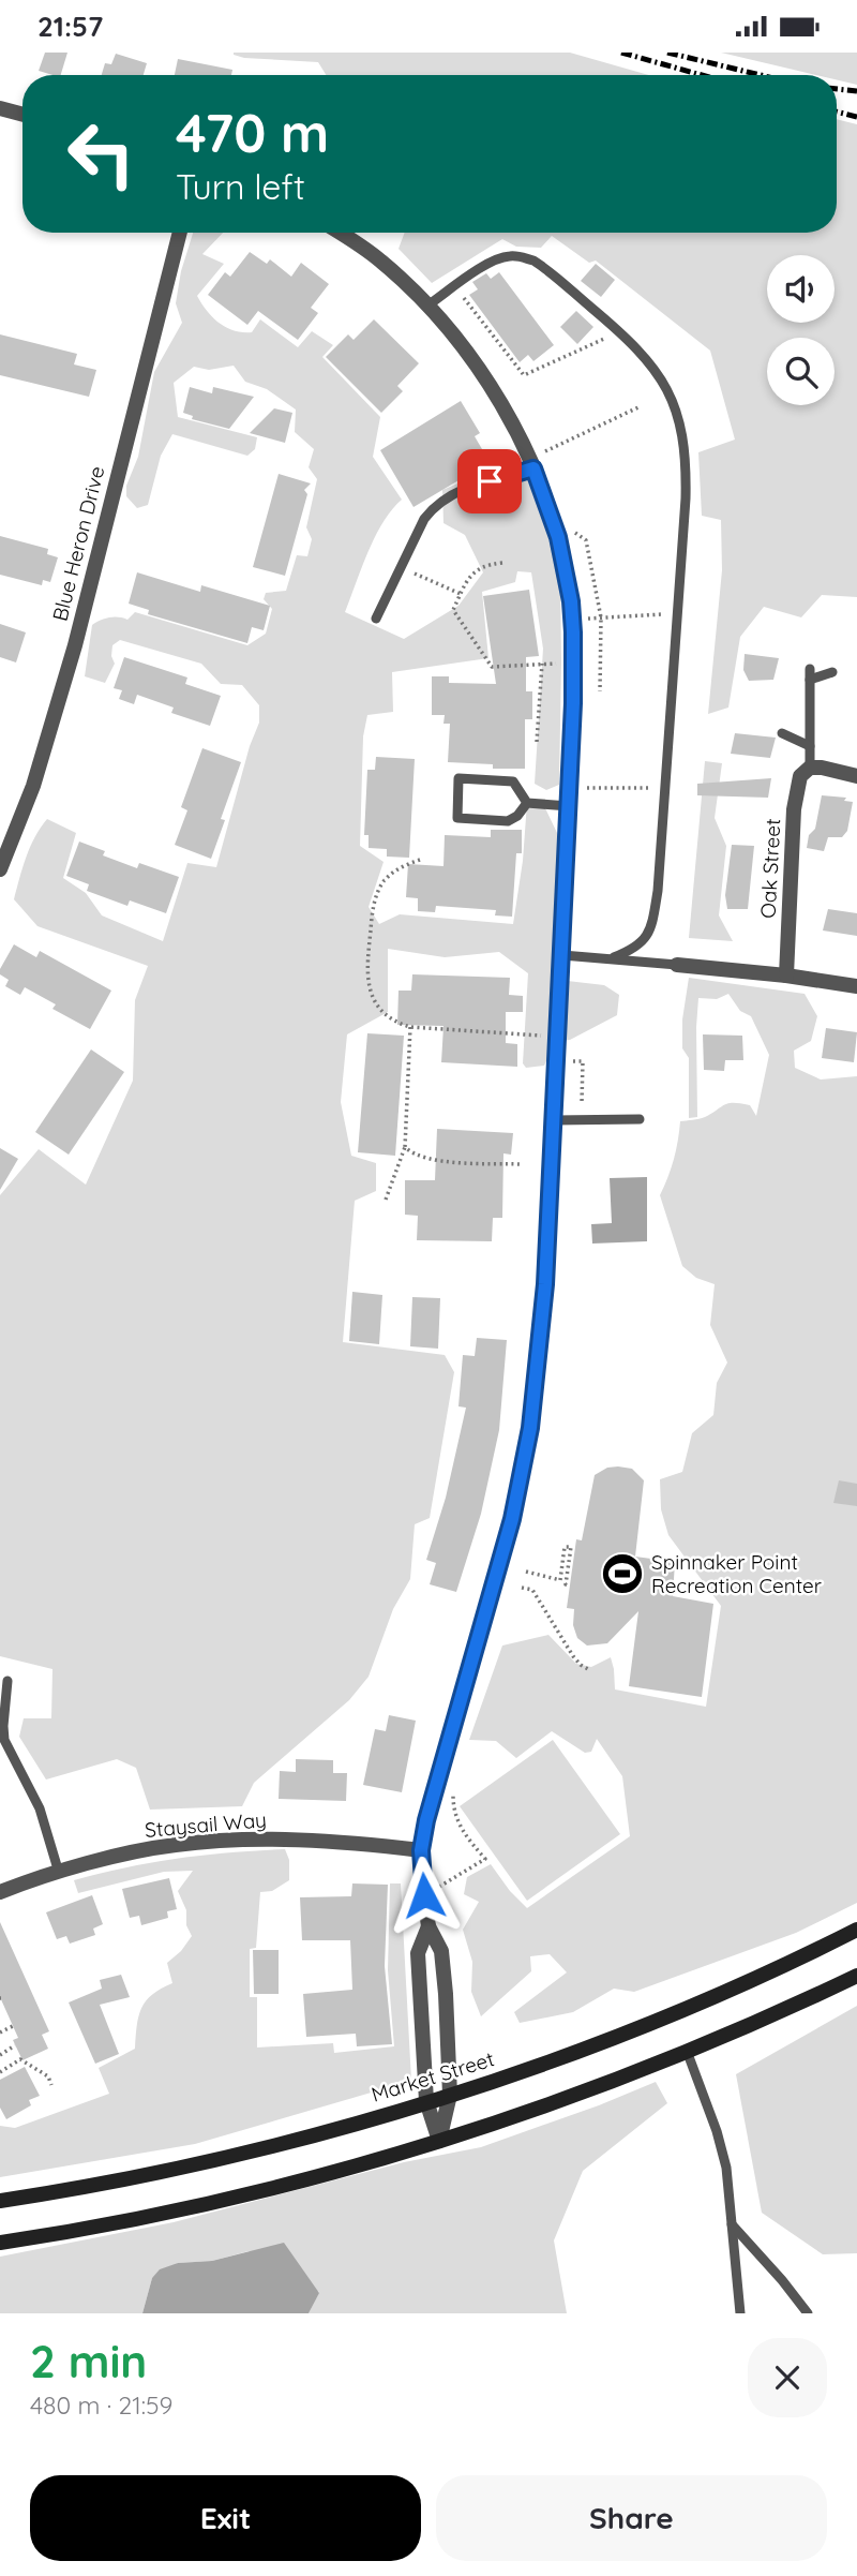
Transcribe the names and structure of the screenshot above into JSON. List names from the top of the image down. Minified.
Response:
{"streets":{"main road":["Market Street"],"street":["Blue Heron Drive","Oak Street","Staysail Way"]},"places":{"sports":["Spinnaker Point Recreation Center"]},"page":{"status":"21:57","turn":["470 m","Turn left"],"heading":["2 min","480 m · 21:59"],"buttons":["Exit","Share"]}}
